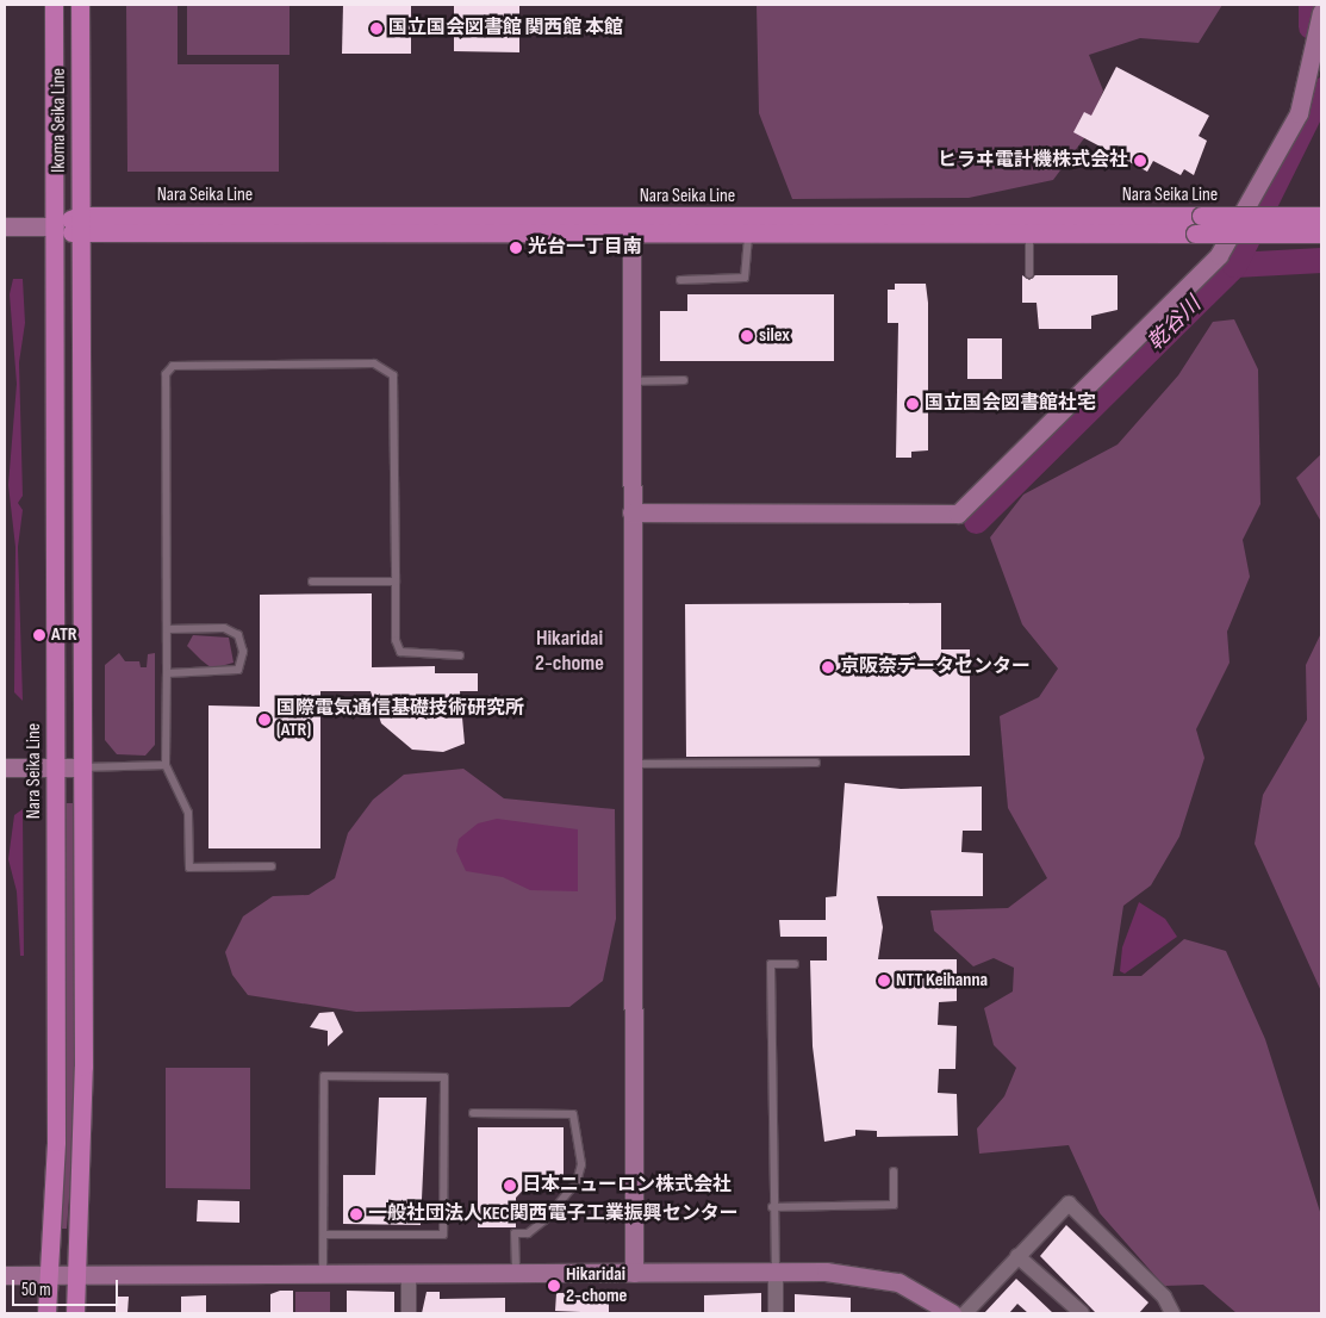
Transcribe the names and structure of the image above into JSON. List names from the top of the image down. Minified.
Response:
{"streets":{"main road":["Ikoma Seika Line","Nara Seika Line"]},"crossings":[["Ikoma Seika Line","Nara Seika Line"]],"districts":["Hikaridai 2-chome"],"water":["乾谷川"],"places":["国立国会図書館 関西館 本館","ヒラヰ電計機株式会社","光台一丁目南","silex","国立国会図書館社宅","ATR","京阪奈データセンター","国際電気通信基礎技術研究所 (ATR)","NTT Keihanna","日本ニューロン株式会社","一般社団法人KEC関西電子工業振興センター","Hikaridai 2-chome"],"scale_bar":"50 m"}
